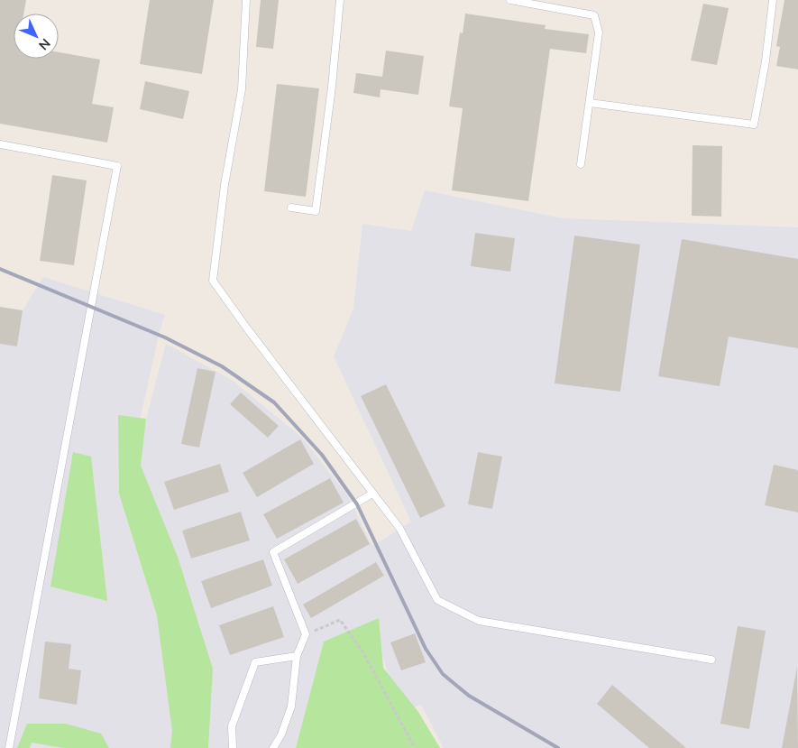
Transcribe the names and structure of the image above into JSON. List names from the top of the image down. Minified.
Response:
{"north":"bottom right"}
